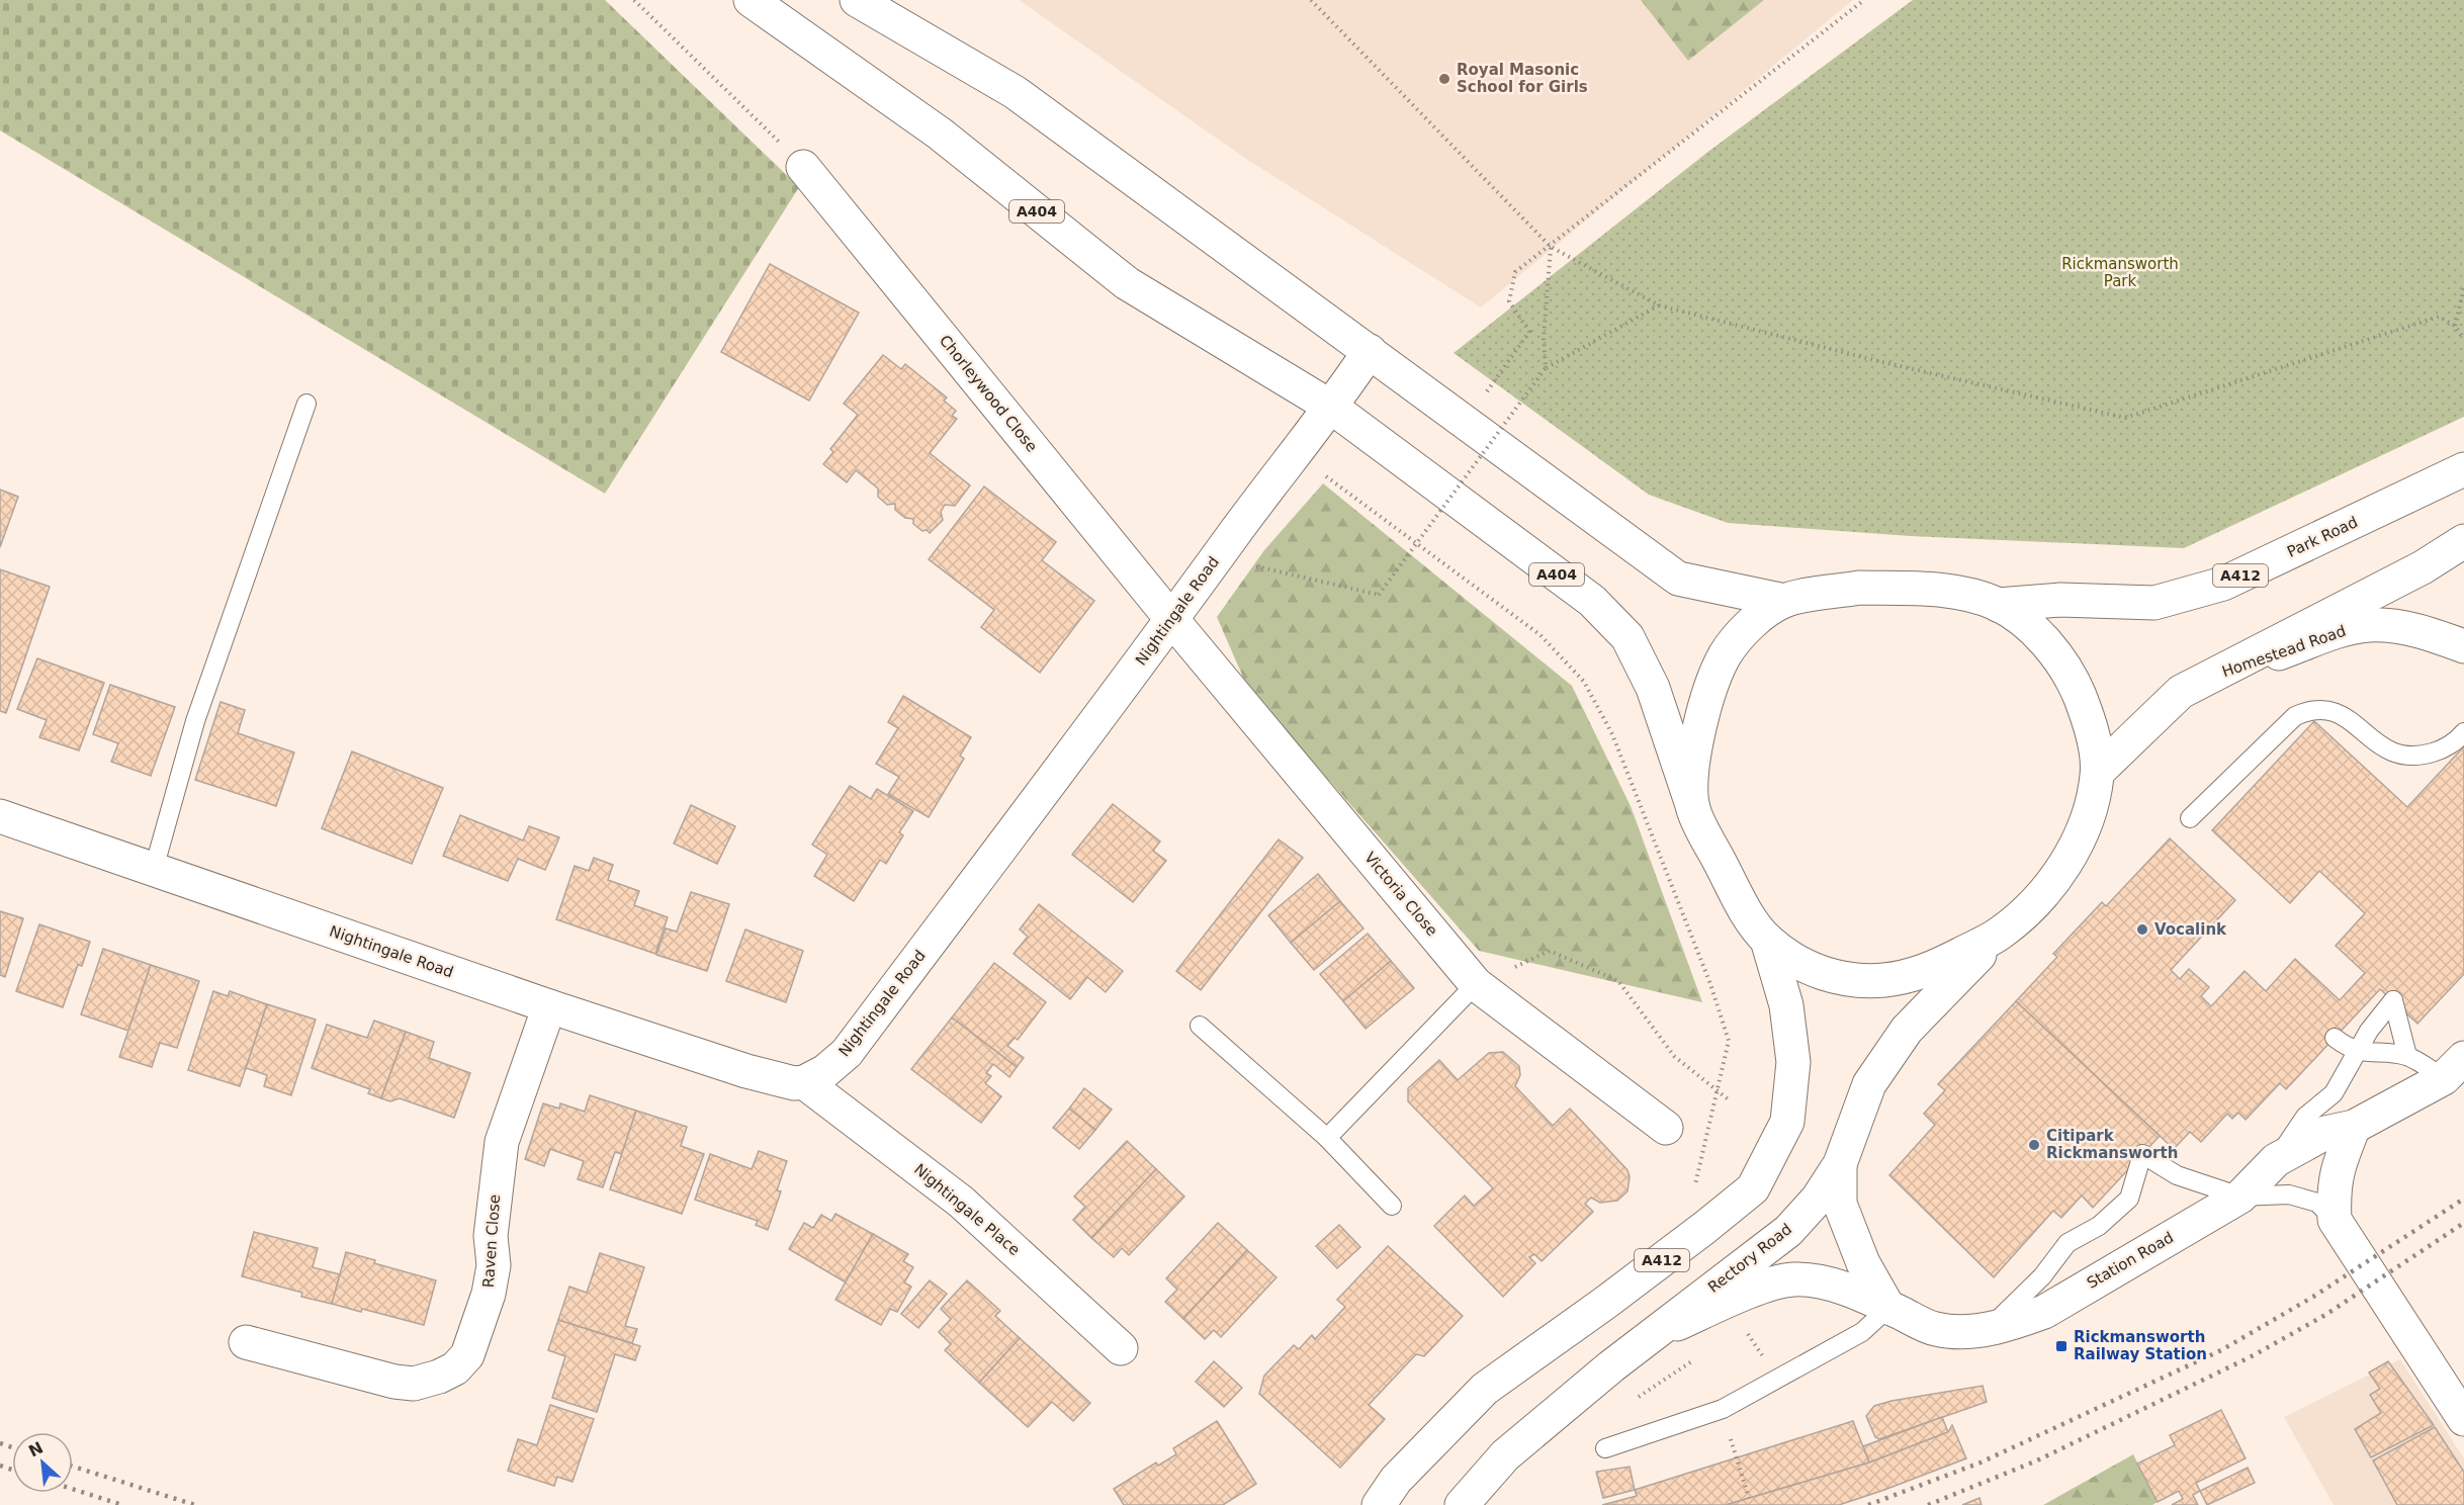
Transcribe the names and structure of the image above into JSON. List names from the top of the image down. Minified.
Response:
{"streets":{"main road":["A404","Chorleywood Close","Park Road","A412","Nightingale Road","Homestead Road","Victoria Close","Nightingale Place","Raven Close","Rectory Road","Station Road"]},"crossings":[["A404","Nightingale Road"],["Chorleywood Close","Nightingale Road"],["Chorleywood Close","Victoria Close"],["Nightingale Road","Victoria Close"],["Nightingale Road","Nightingale Place"],["Nightingale Road","Raven Close"],["Rectory Road","Station Road"]],"parks":["Rickmansworth Park"],"places":{"other":["Royal Masonic School for Girls","Vocalink","Citipark Rickmansworth"],"transit":["Rickmansworth Railway Station"]},"north":"top left"}
